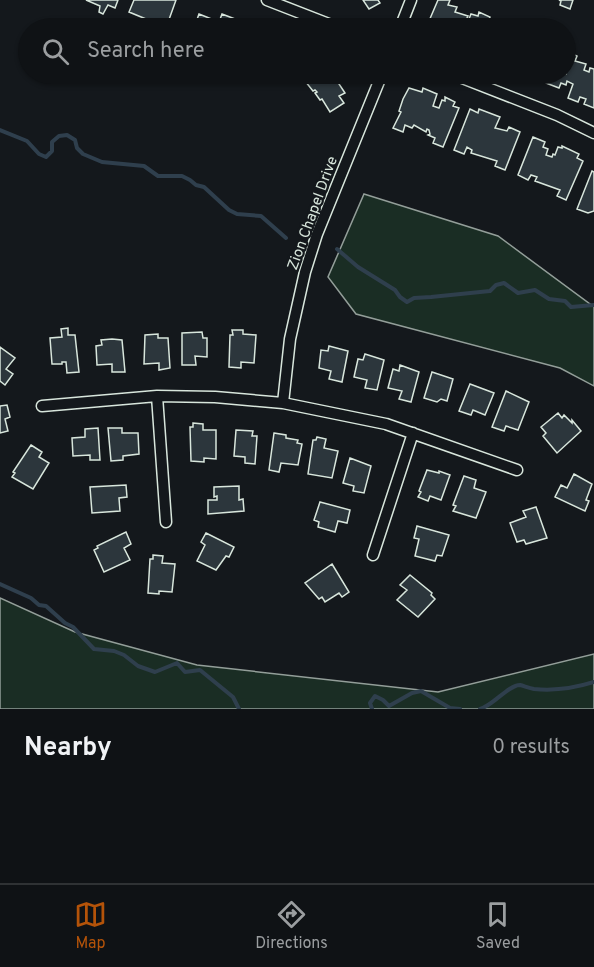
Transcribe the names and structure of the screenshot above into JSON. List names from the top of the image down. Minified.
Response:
{"streets":{"street":["Zion Chapel Drive"]},"page":{"search":"Search here","heading":["Nearby","0 results"],"nav":["Map","Directions","Saved"]}}
